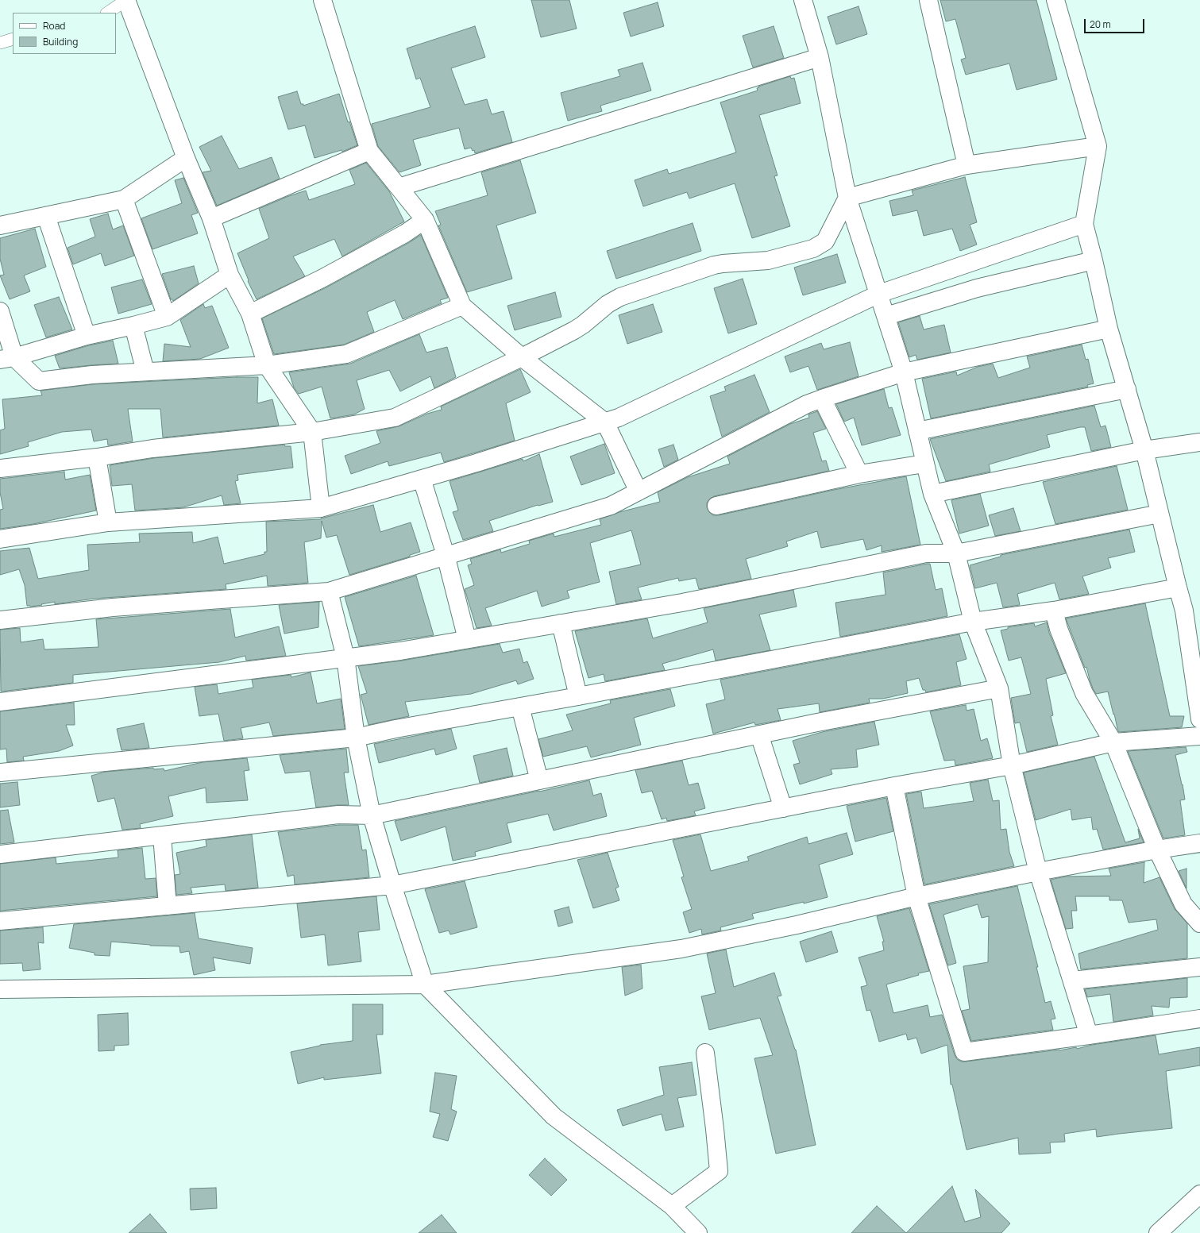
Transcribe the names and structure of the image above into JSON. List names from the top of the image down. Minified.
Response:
{"legend":["Road","Building"],"scale_bar":"20 m"}
